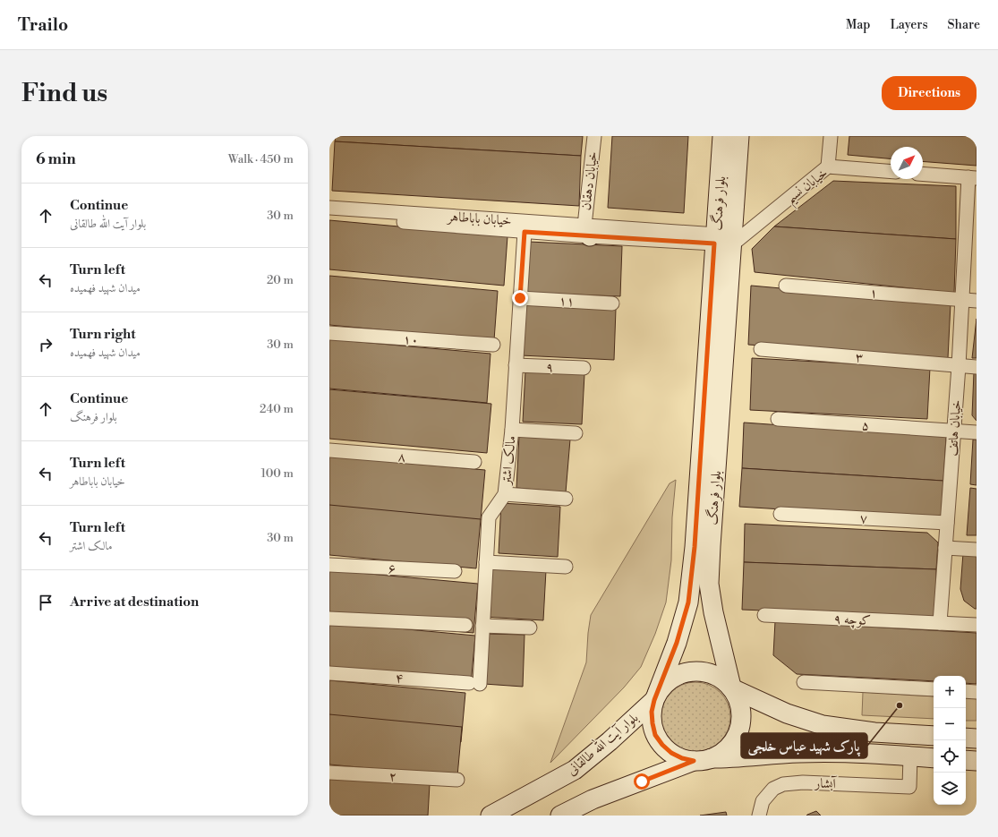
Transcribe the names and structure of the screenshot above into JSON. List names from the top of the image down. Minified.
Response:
{"streets":{"main road":["بلوار فرهنگ","بلوار آیت الله طالقانی"],"street":["خیابان دهقان","خیابان نسیم","خیابان باباطاهر","۱","۱۱","۱۰","۳","۹","۵","خیابان هاتف","۸","مالک اشتر","۷","۶","کوچه ۹","۴","۲","آبشار"]},"crossings":[["خیابان دهقان","خیابان باباطاهر"],["خیابان نسیم","بلوار فرهنگ"],["خیابان نسیم","خیابان باباطاهر"],["بلوار فرهنگ","خیابان باباطاهر"],["بلوار فرهنگ","بلوار آیت الله طالقانی"],["خیابان باباطاهر","مالک اشتر"],["۱","خیابان هاتف"],["۱۱","مالک اشتر"],["۳","خیابان هاتف"],["۹","مالک اشتر"],["۵","خیابان هاتف"],["خیابان هاتف","۷"],["خیابان هاتف","کوچه ۹"],["مالک اشتر","۴"]],"places":["پارک شهید عباس خلجی"],"north":"top right","page":{"header":"Trailo","nav":["Map","Layers","Share"],"buttons":"Directions","title":"Find us","heading":["6 min","Walk · 450 m"],"list":[["Continue","بلوار آیت الله طالقانی","30 m"],["Turn left","میدان شهید فهمیده","20 m"],["Turn right","میدان شهید فهمیده","30 m"],["Continue","بلوار فرهنگ","240 m"],["Turn left","خیابان باباطاهر","100 m"],["Turn left","مالک اشتر","30 m"],"Arrive at destination"],"map_buttons":["+","−"]}}
